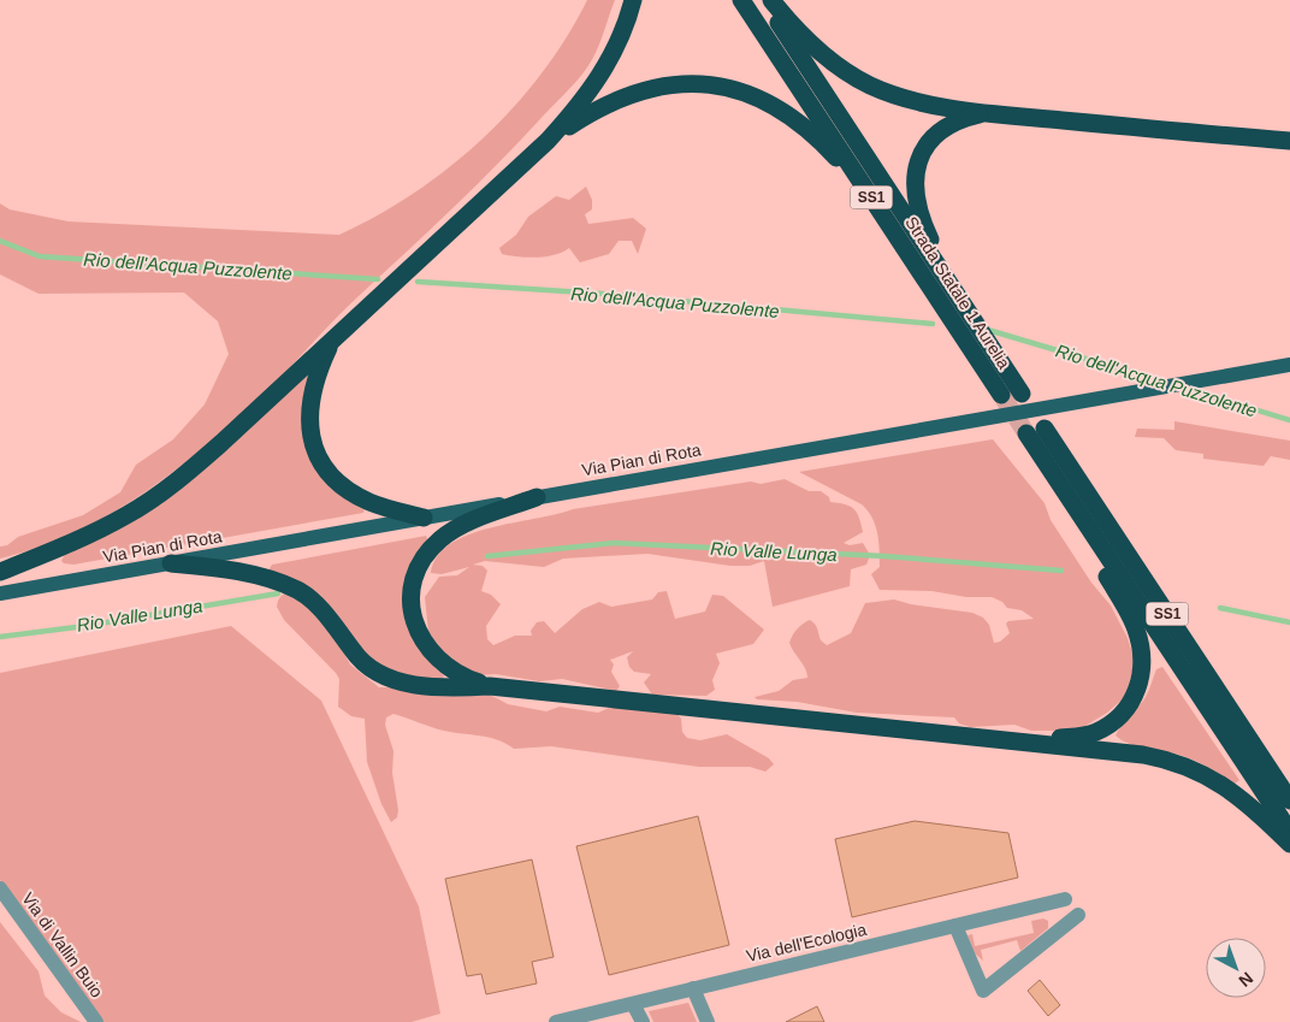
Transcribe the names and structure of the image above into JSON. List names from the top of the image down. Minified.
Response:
{"streets":{"highway":["SS1","Strada Statale 1 Aurelia"],"main road":["Via Pian di Rota"],"street":["Via dell'Ecologia","Via di Vallin Buio"]},"water":["Rio dell'Acqua Puzzolente","Rio Valle Lunga"],"north":"bottom right"}
